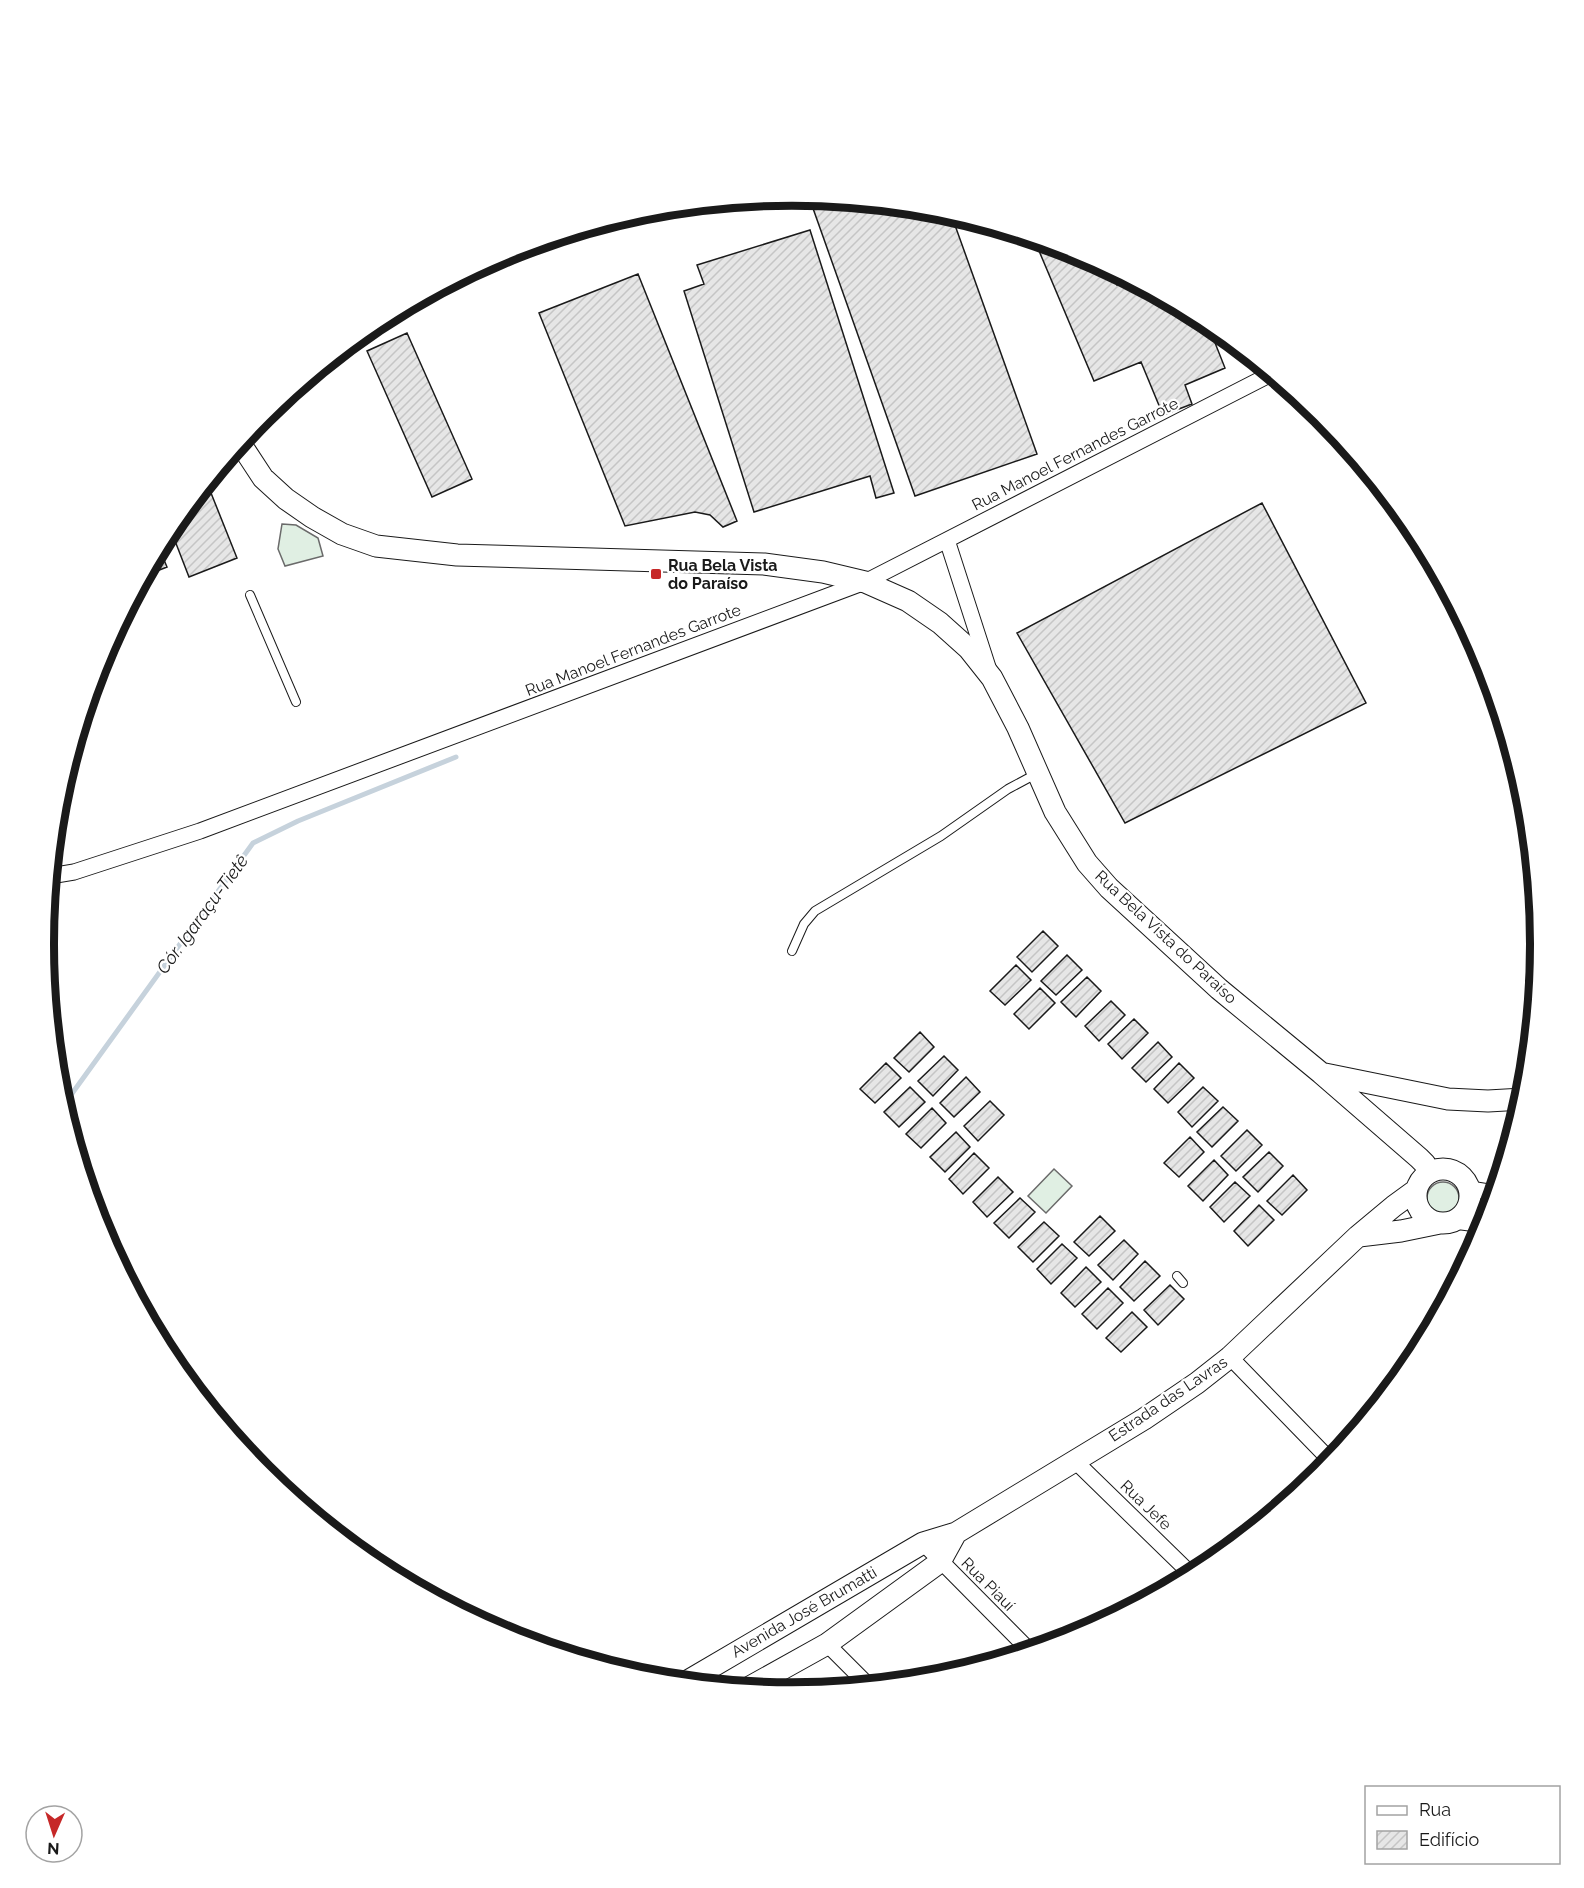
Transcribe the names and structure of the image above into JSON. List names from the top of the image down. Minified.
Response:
{"streets":{"main road":["Rua Bela Vista do Paraíso","Estrada das Lavras","Avenida José Brumatti"],"street":["Rua Manoel Fernandes Garrote","Rua Jefe","Rua Piauí"]},"crossings":[["Rua Manoel Fernandes Garrote","Rua Bela Vista do Paraíso"],["Rua Bela Vista do Paraíso","Estrada das Lavras"],["Estrada das Lavras","Rua Jefe"],["Estrada das Lavras","Rua Piauí"],["Estrada das Lavras","Avenida José Brumatti"],["Rua Piauí","Avenida José Brumatti"]],"water":["Cór. Igaraçu-Tietê"],"places":{"transit":["Rua Bela Vista do Paraíso"]},"legend":["Rua","Edifício"],"north":"bottom"}
